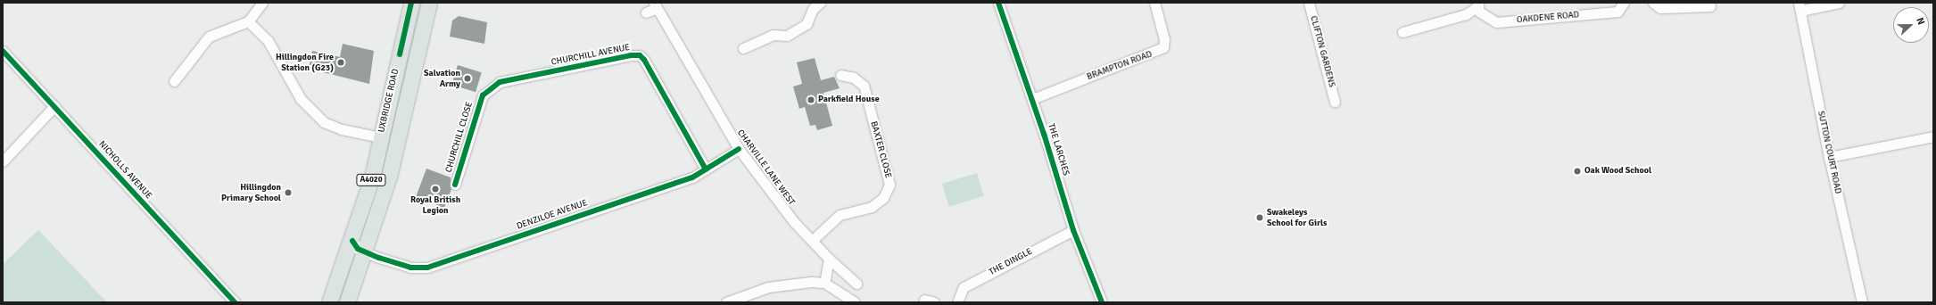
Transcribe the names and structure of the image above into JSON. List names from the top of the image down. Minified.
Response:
{"streets":{"main road":["UXBRIDGE ROAD","A4020"],"street":["OAKDENE ROAD","CLIFTON GARDENS","CHURCHILL AVENUE","BRAMPTON ROAD","CHURCHILL CLOSE","BAXTER CLOSE","THE LARCHES","SUTTON COURT ROAD","CHARVILLE LANE WEST","NICHOLLS AVENUE","DENZILOE AVENUE","THE DINGLE"]},"crossings":[["CHURCHILL AVENUE","CHURCHILL CLOSE"],["CHURCHILL AVENUE","DENZILOE AVENUE"],["BRAMPTON ROAD","THE LARCHES"],["UXBRIDGE ROAD","DENZILOE AVENUE"],["BAXTER CLOSE","CHARVILLE LANE WEST"],["THE LARCHES","THE DINGLE"],["CHARVILLE LANE WEST","DENZILOE AVENUE"]],"places":["Hillingdon Fire Station (G23)","Salvation Army","Parkfield House","Oak Wood School","Royal British Legion","Hillingdon Primary School","Swakeleys School for Girls"],"north":"right"}
